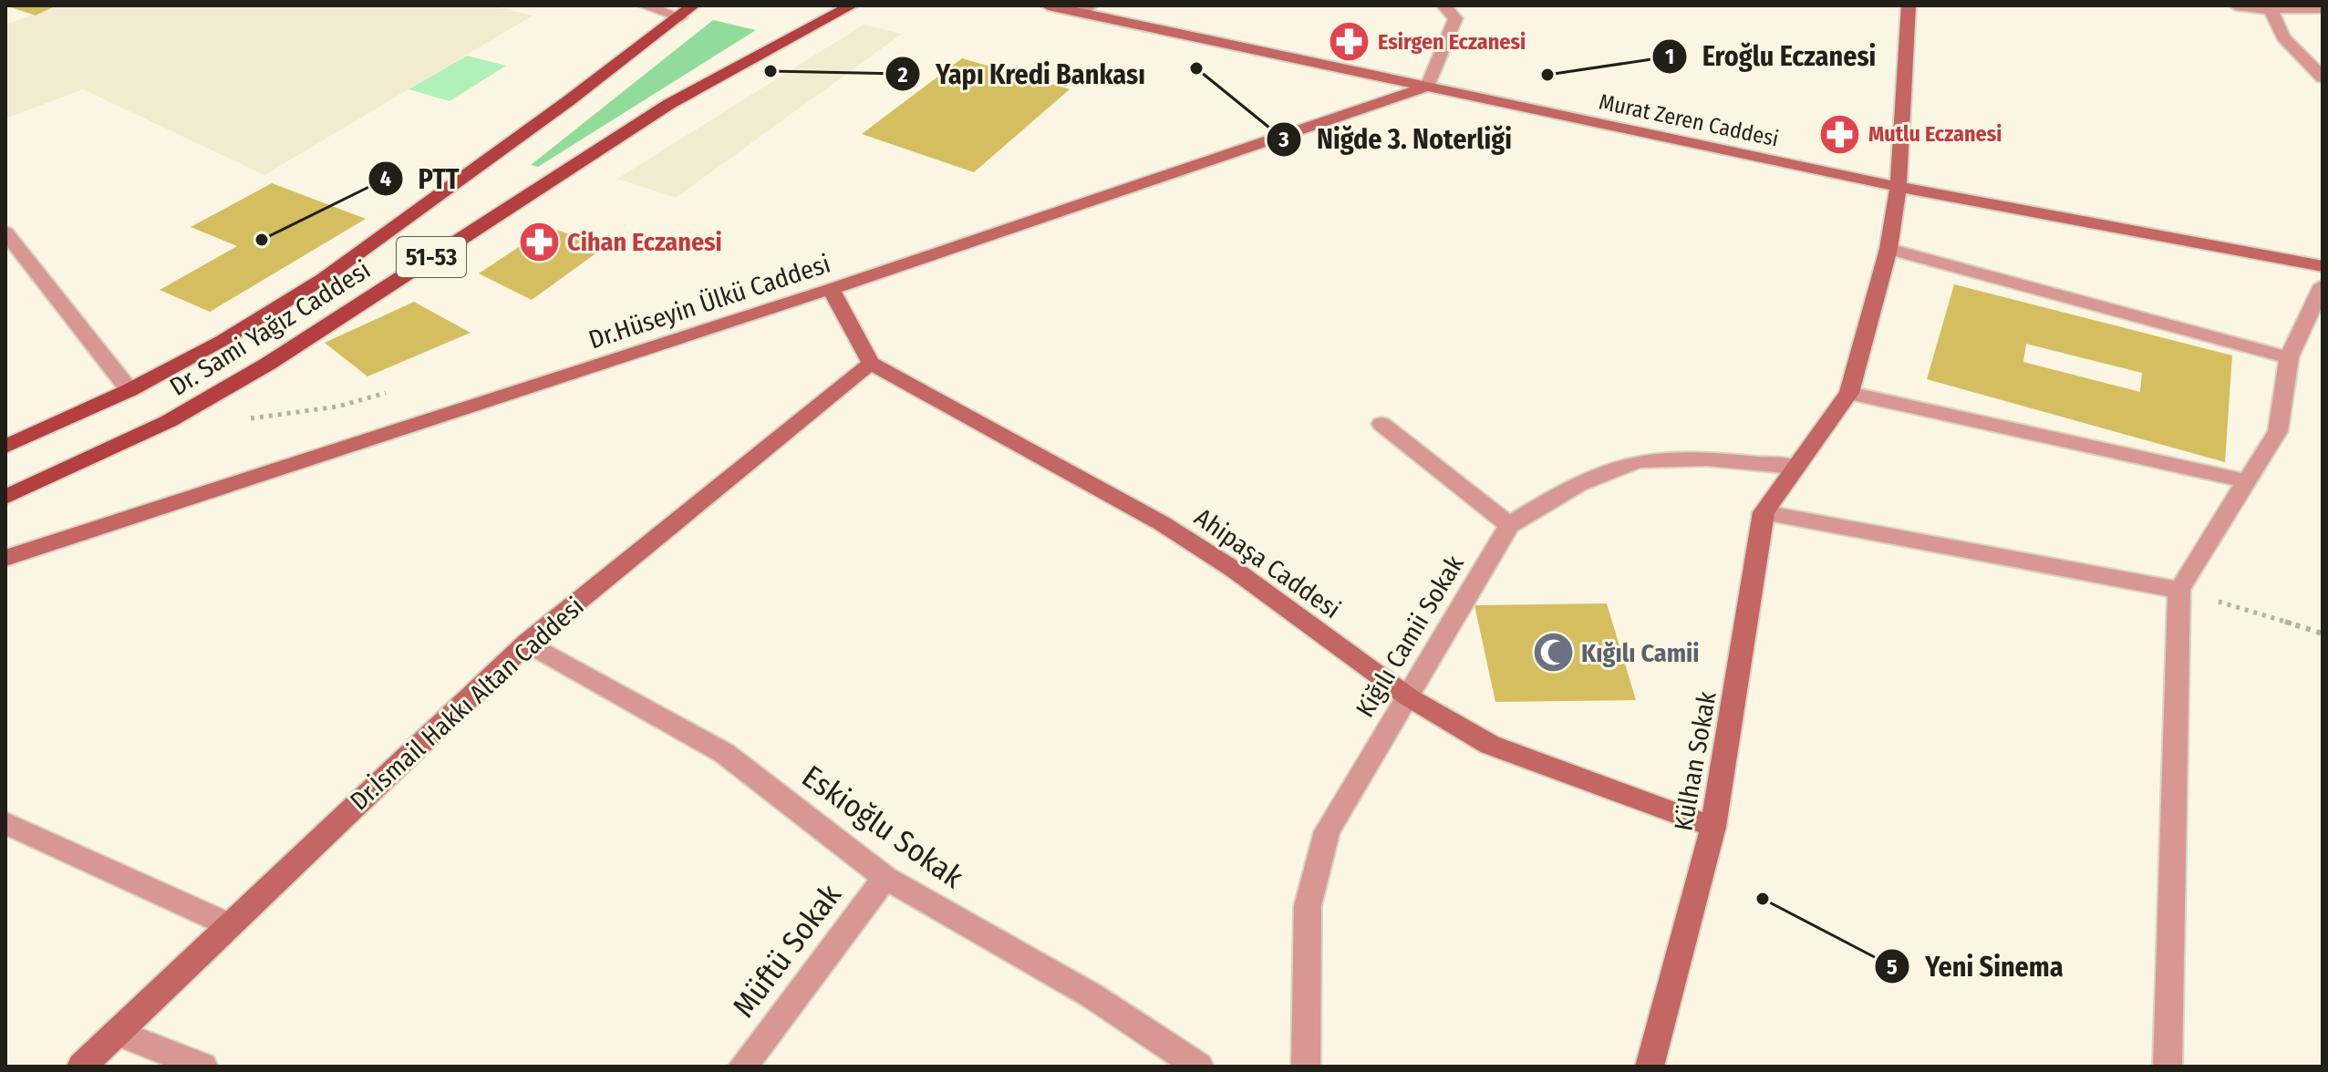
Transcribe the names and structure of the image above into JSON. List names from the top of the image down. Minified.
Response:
{"streets":{"main road":["51-53","Dr. Sami Yağız Caddesi"],"street":["Murat Zeren Caddesi","Dr.Hüseyin Ülkü Caddesi","Ahipaşa Caddesi","Kiğılı Camii Sokak","Dr.İsmail Hakkı Altan Caddesi","Külhan Sokak","Eskioğlu Sokak","Müftü Sokak"]},"crossings":[["Murat Zeren Caddesi","Dr.Hüseyin Ülkü Caddesi"],["Murat Zeren Caddesi","Külhan Sokak"],["Ahipaşa Caddesi","Kiğılı Camii Sokak"],["Ahipaşa Caddesi","Dr.İsmail Hakkı Altan Caddesi"],["Ahipaşa Caddesi","Külhan Sokak"],["Kiğılı Camii Sokak","Külhan Sokak"],["Dr.İsmail Hakkı Altan Caddesi","Eskioğlu Sokak"],["Eskioğlu Sokak","Müftü Sokak"]],"places":{"pharmacy":["Esirgen Eczanesi","Mutlu Eczanesi","Cihan Eczanesi"],"other":["Niğde 3. Noterliği","Yapı Kredi Bankası","Eroğlu Eczanesi","PTT","Yeni Sinema"],"mosque":["Kığılı Camii"]}}
